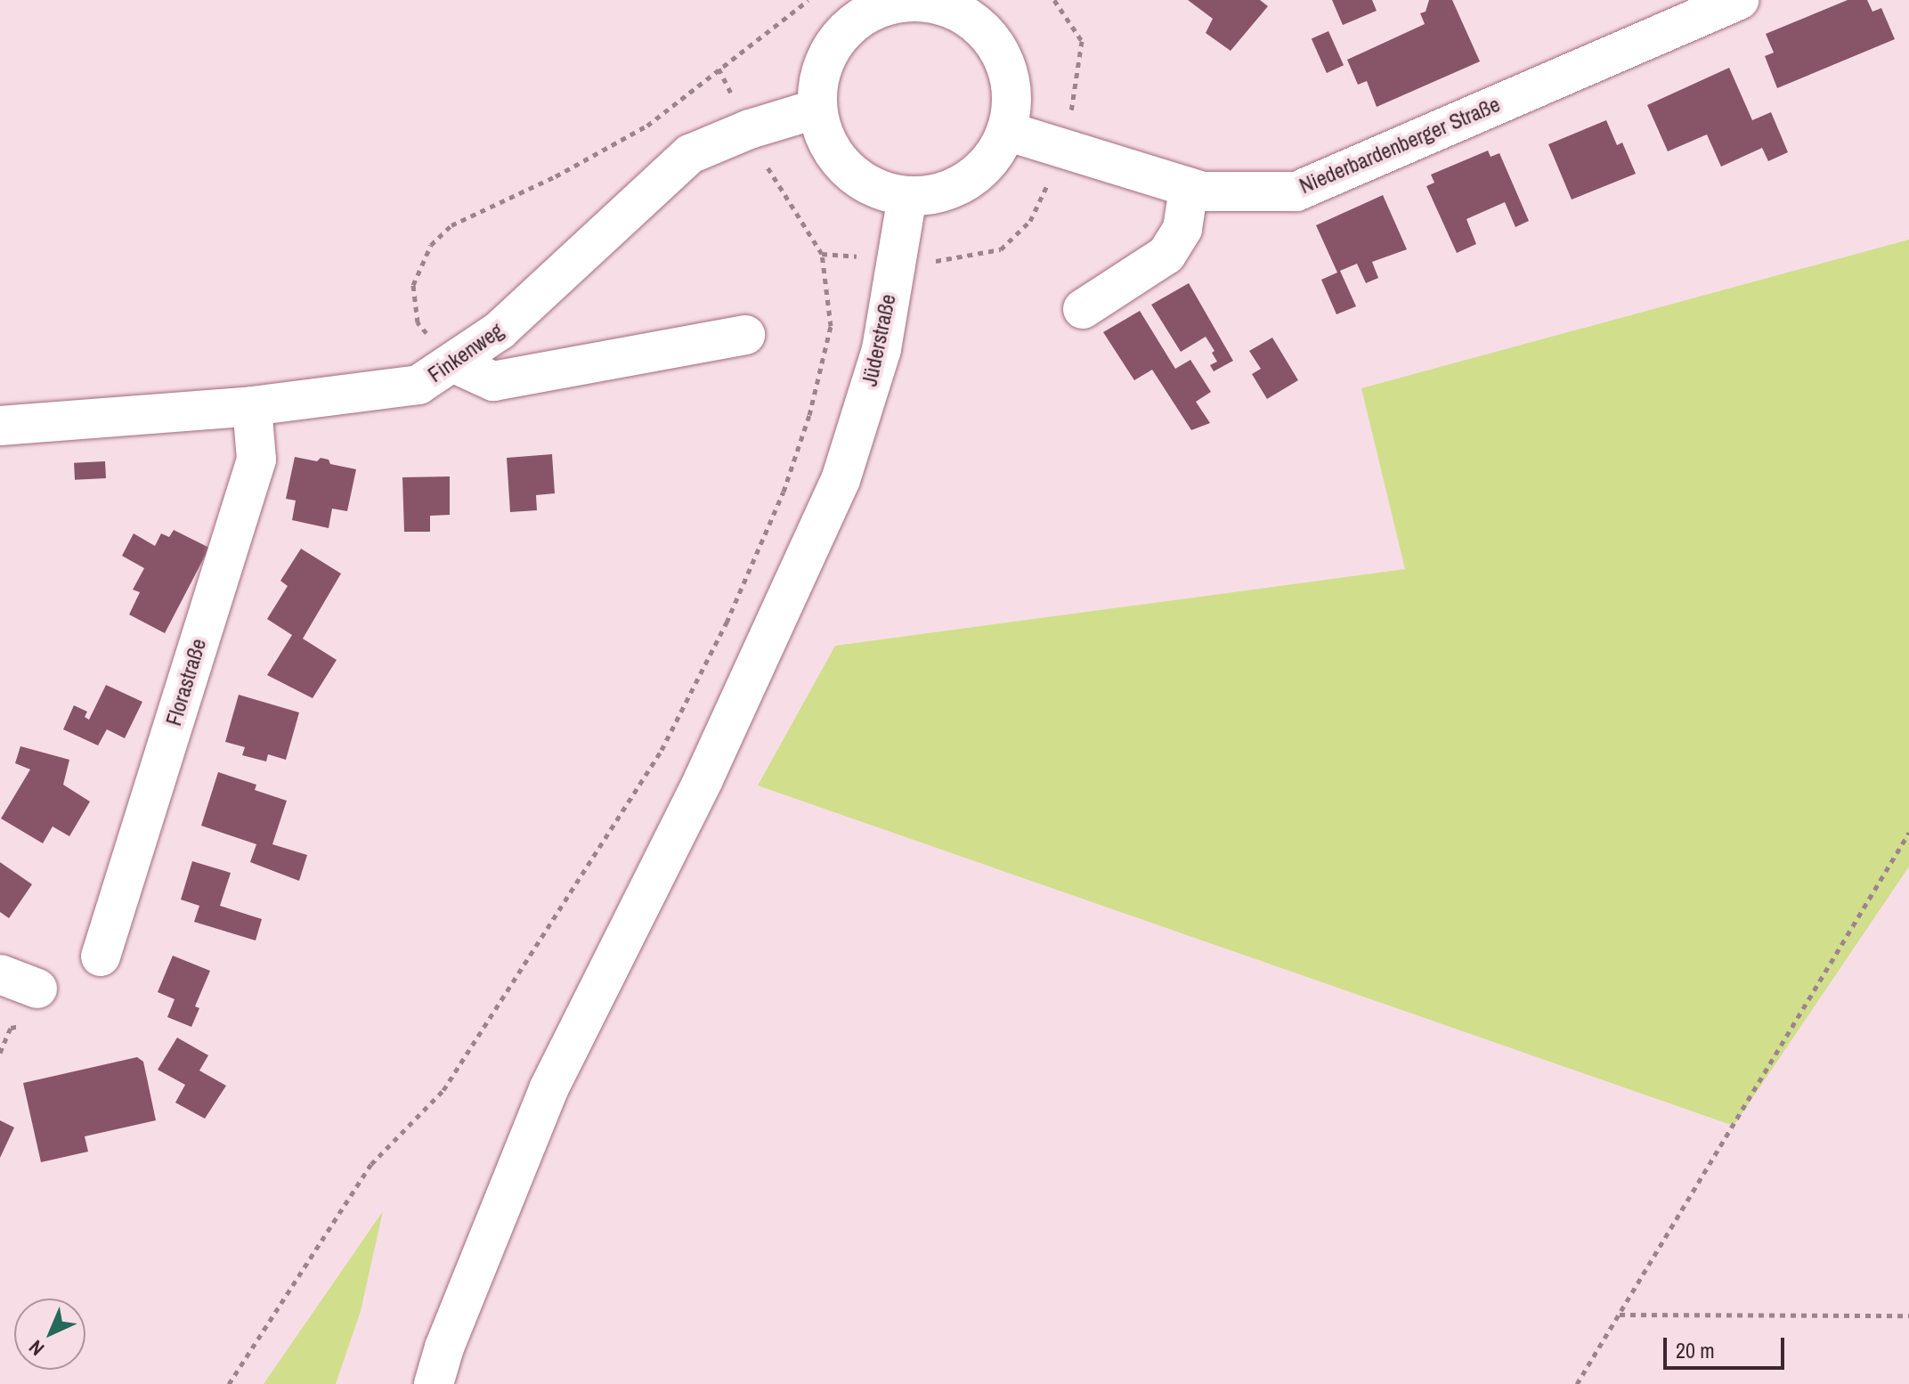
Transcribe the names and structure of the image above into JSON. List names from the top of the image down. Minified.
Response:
{"streets":{"street":["Niederbardenberger Straße","Jüderstraße","Finkenweg","Florastraße"]},"crossings":[["Niederbardenberger Straße","Jüderstraße"],["Niederbardenberger Straße","Finkenweg"],["Jüderstraße","Finkenweg"],["Finkenweg","Florastraße"]],"scale_bar":"20 m","north":"bottom left"}
